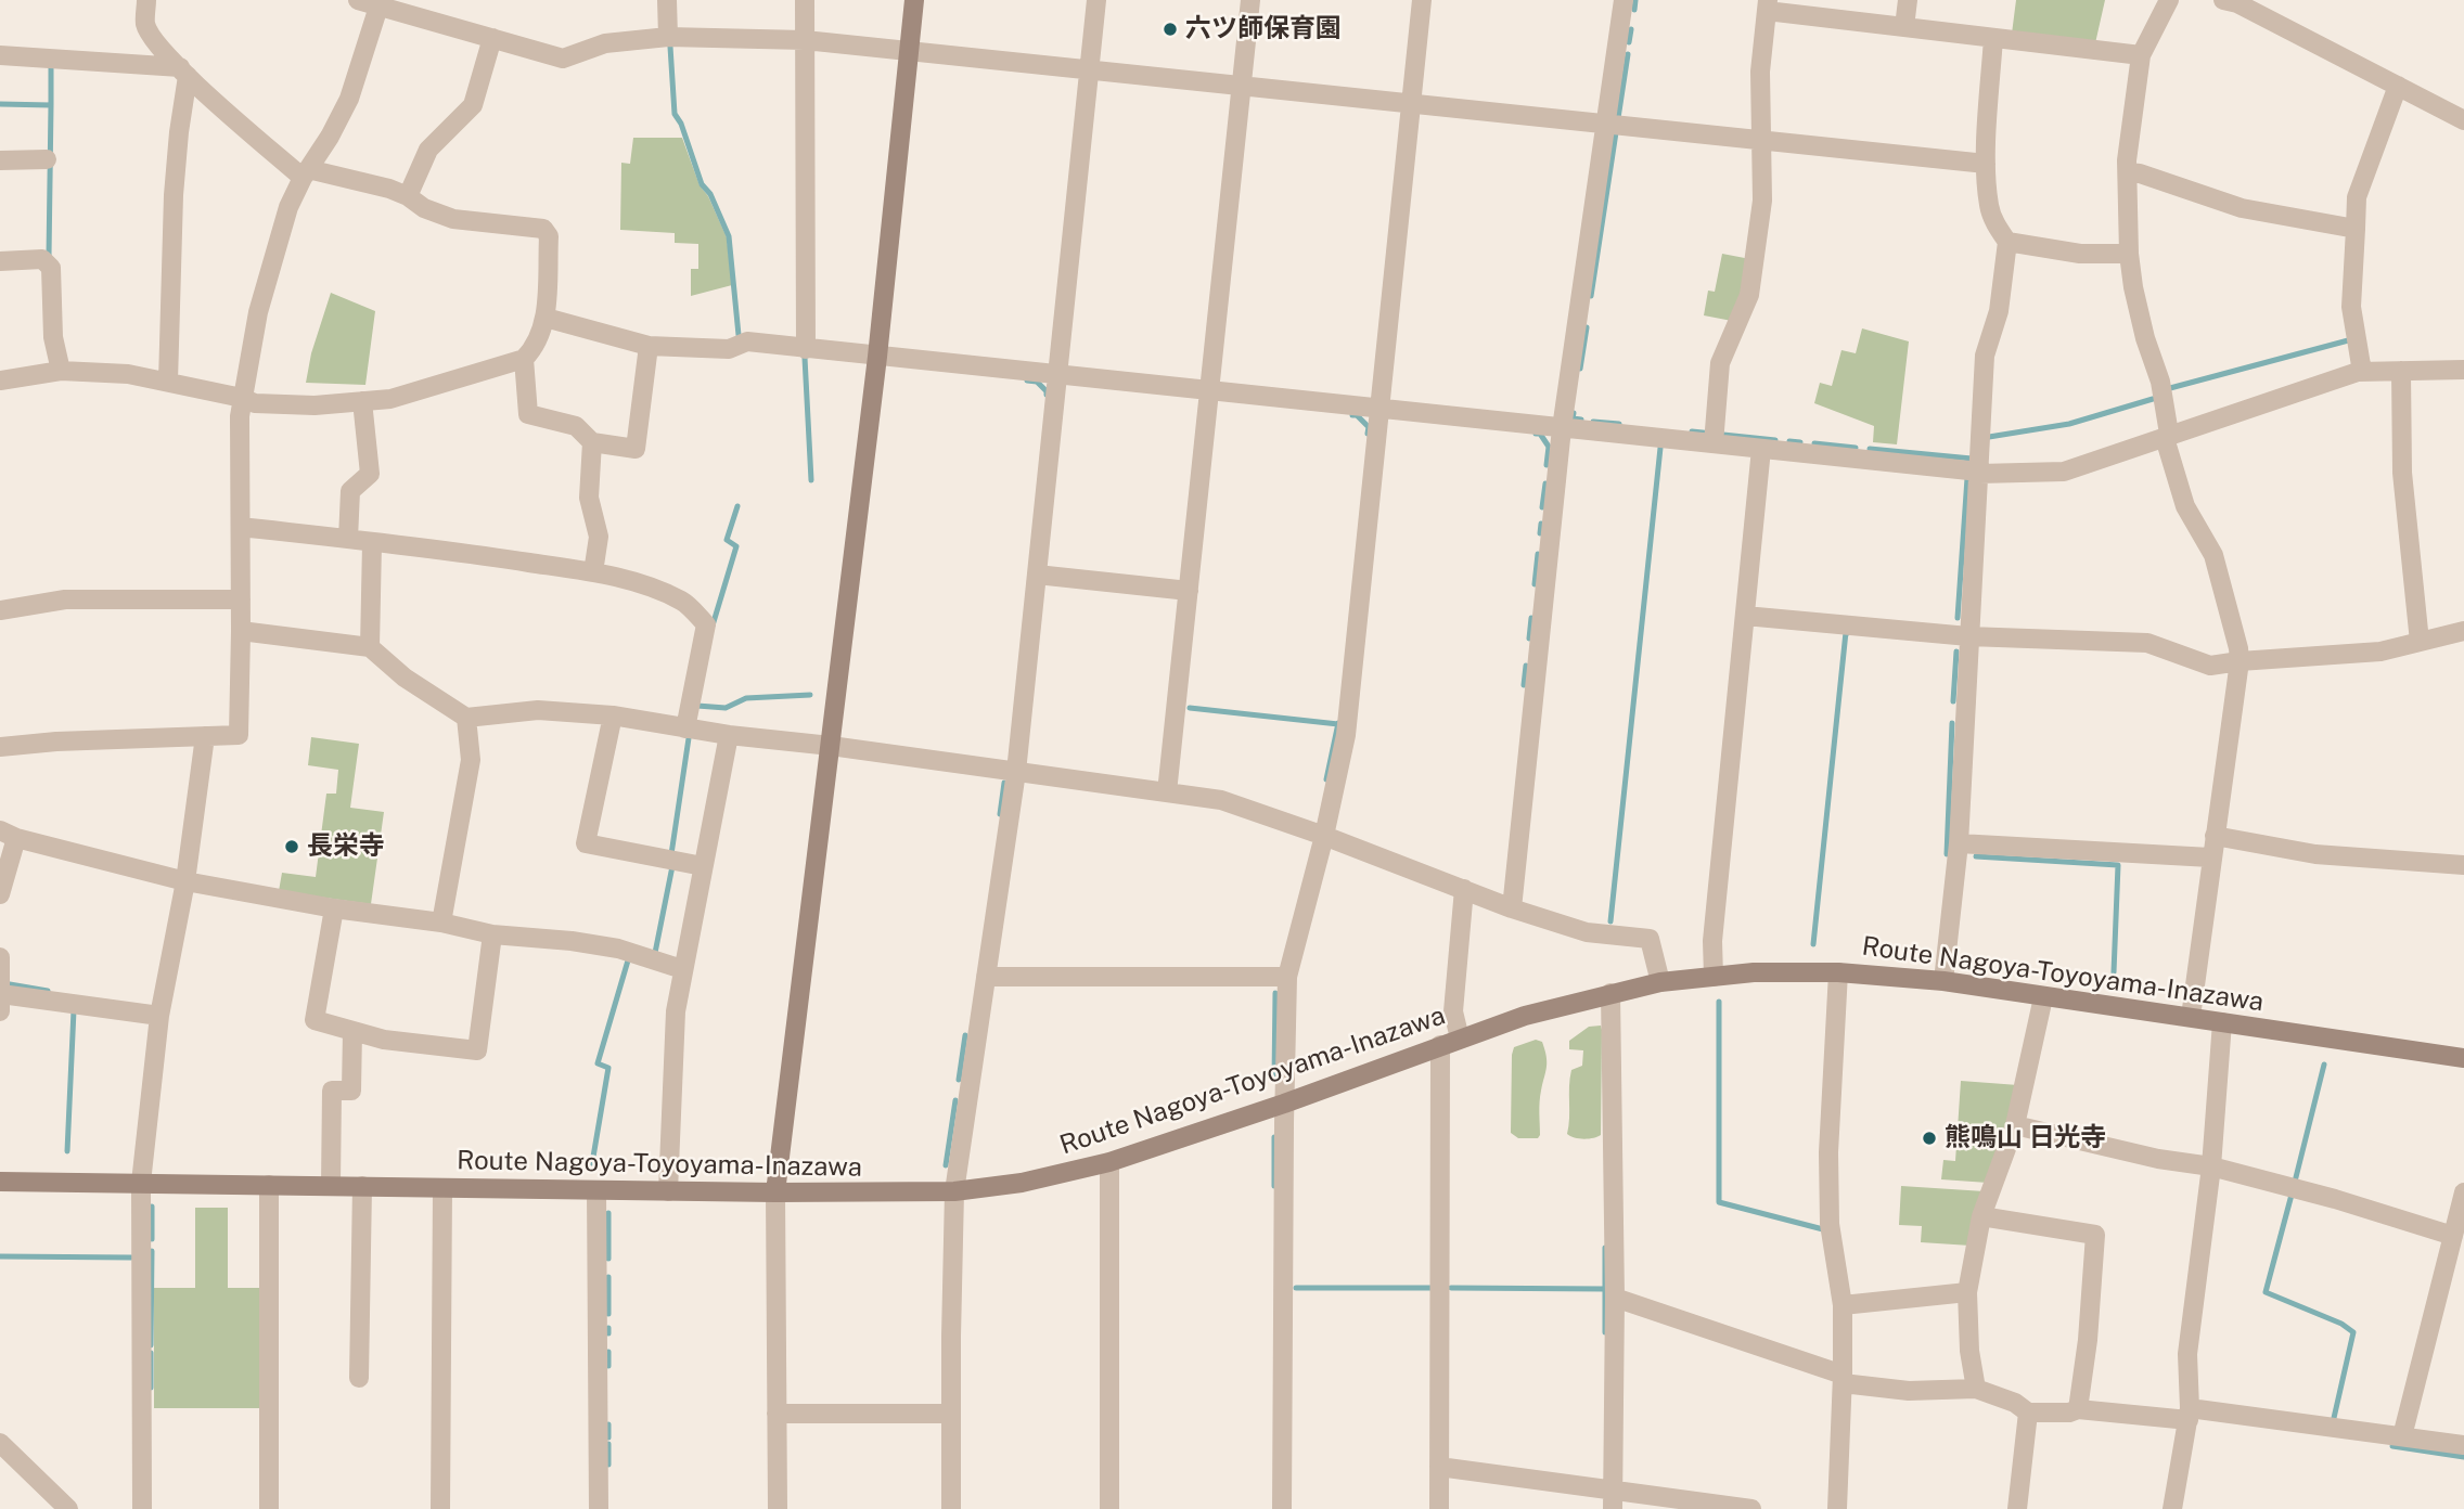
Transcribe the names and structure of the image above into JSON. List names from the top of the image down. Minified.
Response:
{"streets":{"main road":["Route Nagoya-Toyoyama-Inazawa"]},"places":["六ツ師保育園","長栄寺","熊鳴山 日光寺"]}
